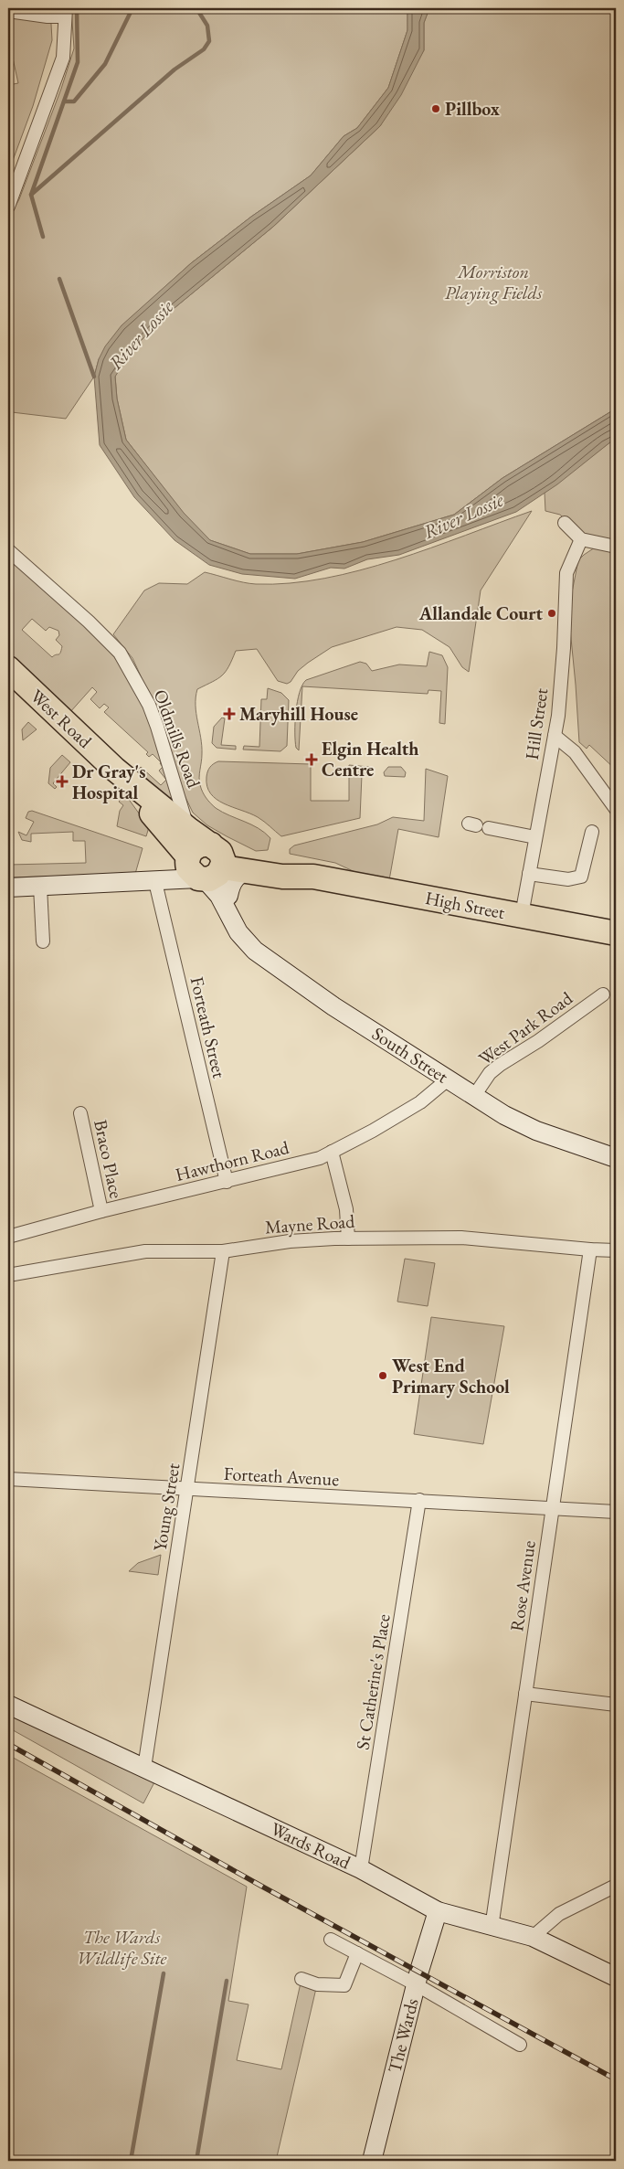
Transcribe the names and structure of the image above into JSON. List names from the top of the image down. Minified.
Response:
{"streets":{"highway":["West Road","High Street"],"street":["Hill Street","Oldmills Road","Forteath Street","West Park Road","South Street","Braco Place","Hawthorn Road","Mayne Road","Forteath Avenue","Young Street","Rose Avenue","St Catherine's Place","Wards Road","The Wards"]},"crossings":[["West Road","Oldmills Road"],["West Road","High Street"],["West Road","South Street"],["Hill Street","High Street"],["High Street","South Street"],["Forteath Street","Hawthorn Road"],["West Park Road","South Street"],["South Street","Hawthorn Road"],["Braco Place","Hawthorn Road"],["Mayne Road","Young Street"],["Mayne Road","Rose Avenue"],["Forteath Avenue","Young Street"],["Forteath Avenue","Rose Avenue"],["Forteath Avenue","St Catherine's Place"],["Young Street","Wards Road"],["Rose Avenue","Wards Road"],["St Catherine's Place","Wards Road"],["Wards Road","The Wards"]],"water":["River Lossie"],"parks":["Morriston Playing Fields","The Wards Wildlife Site"],"places":{"other":["Pillbox","Allandale Court","West End Primary School"],"health":["Maryhill House","Elgin Health Centre","Dr Gray's Hospital"]}}
